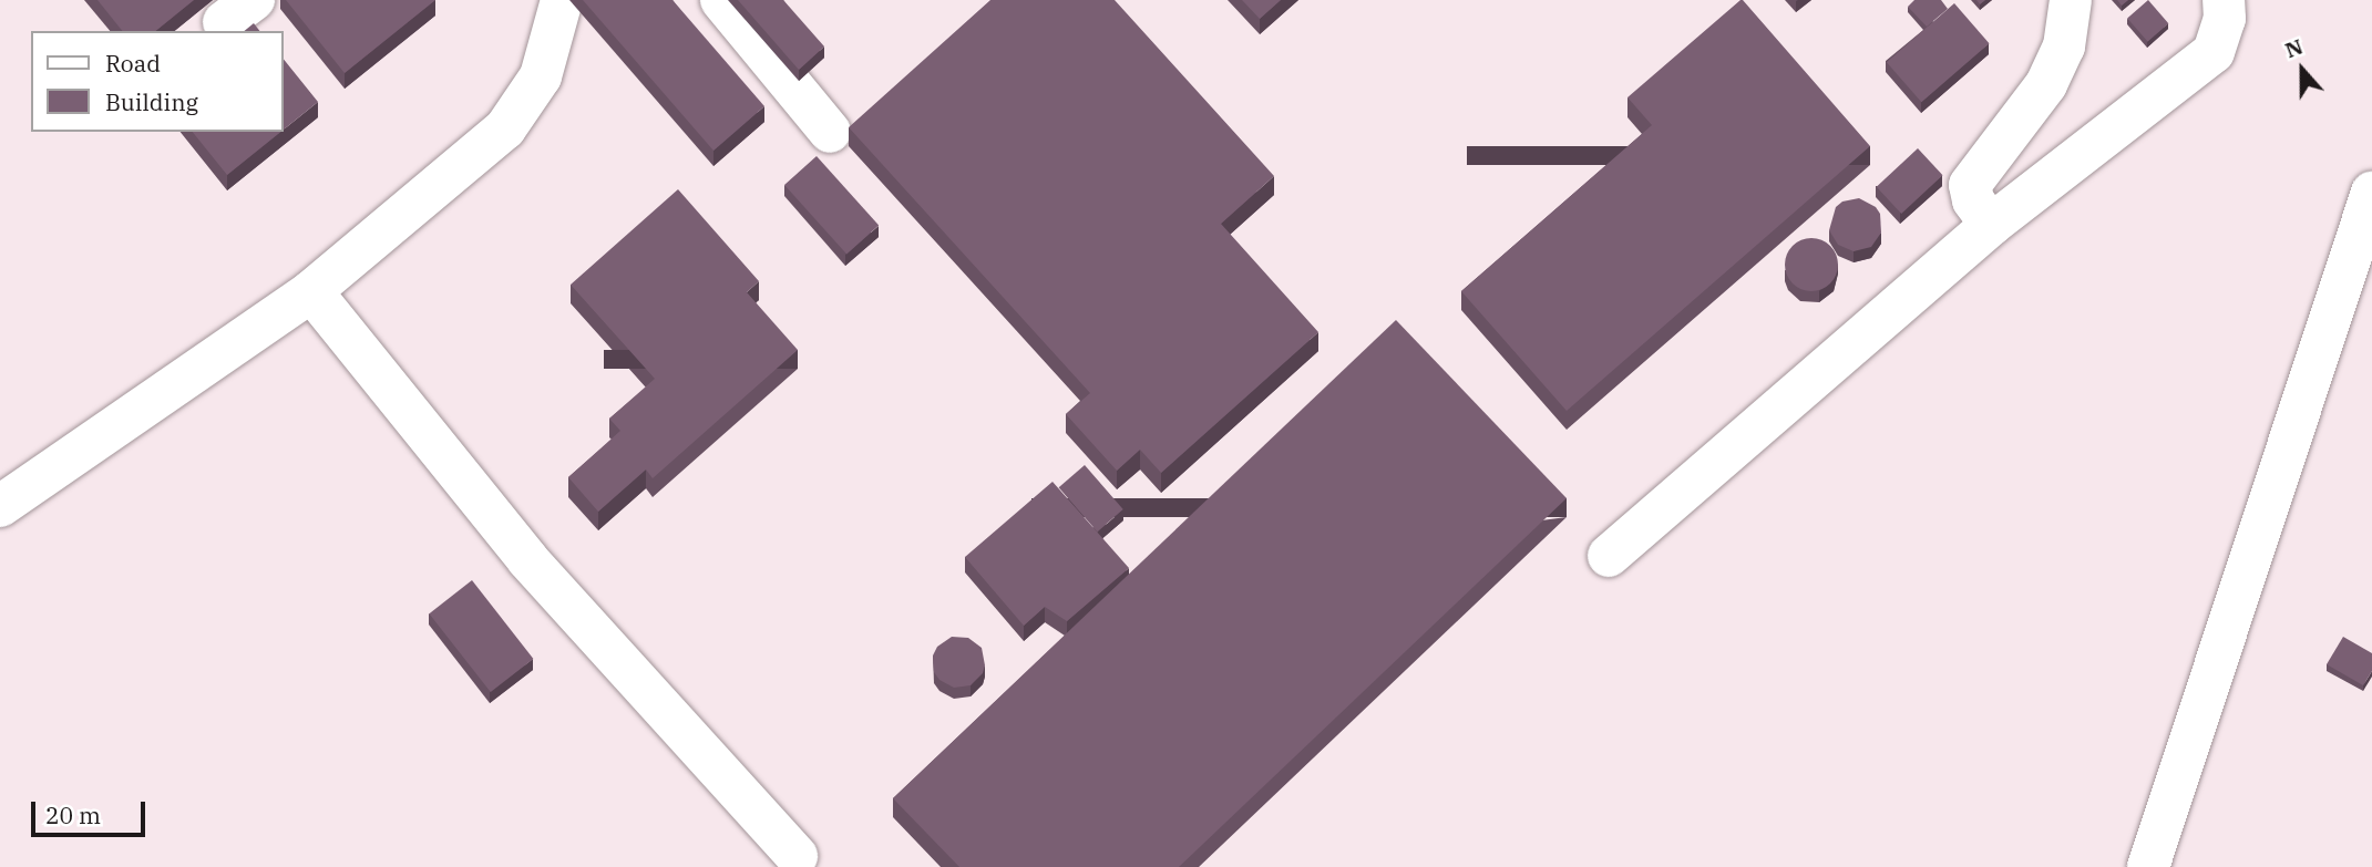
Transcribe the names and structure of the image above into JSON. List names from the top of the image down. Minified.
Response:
{"legend":["Road","Building"],"scale_bar":"20 m","north":"top"}
